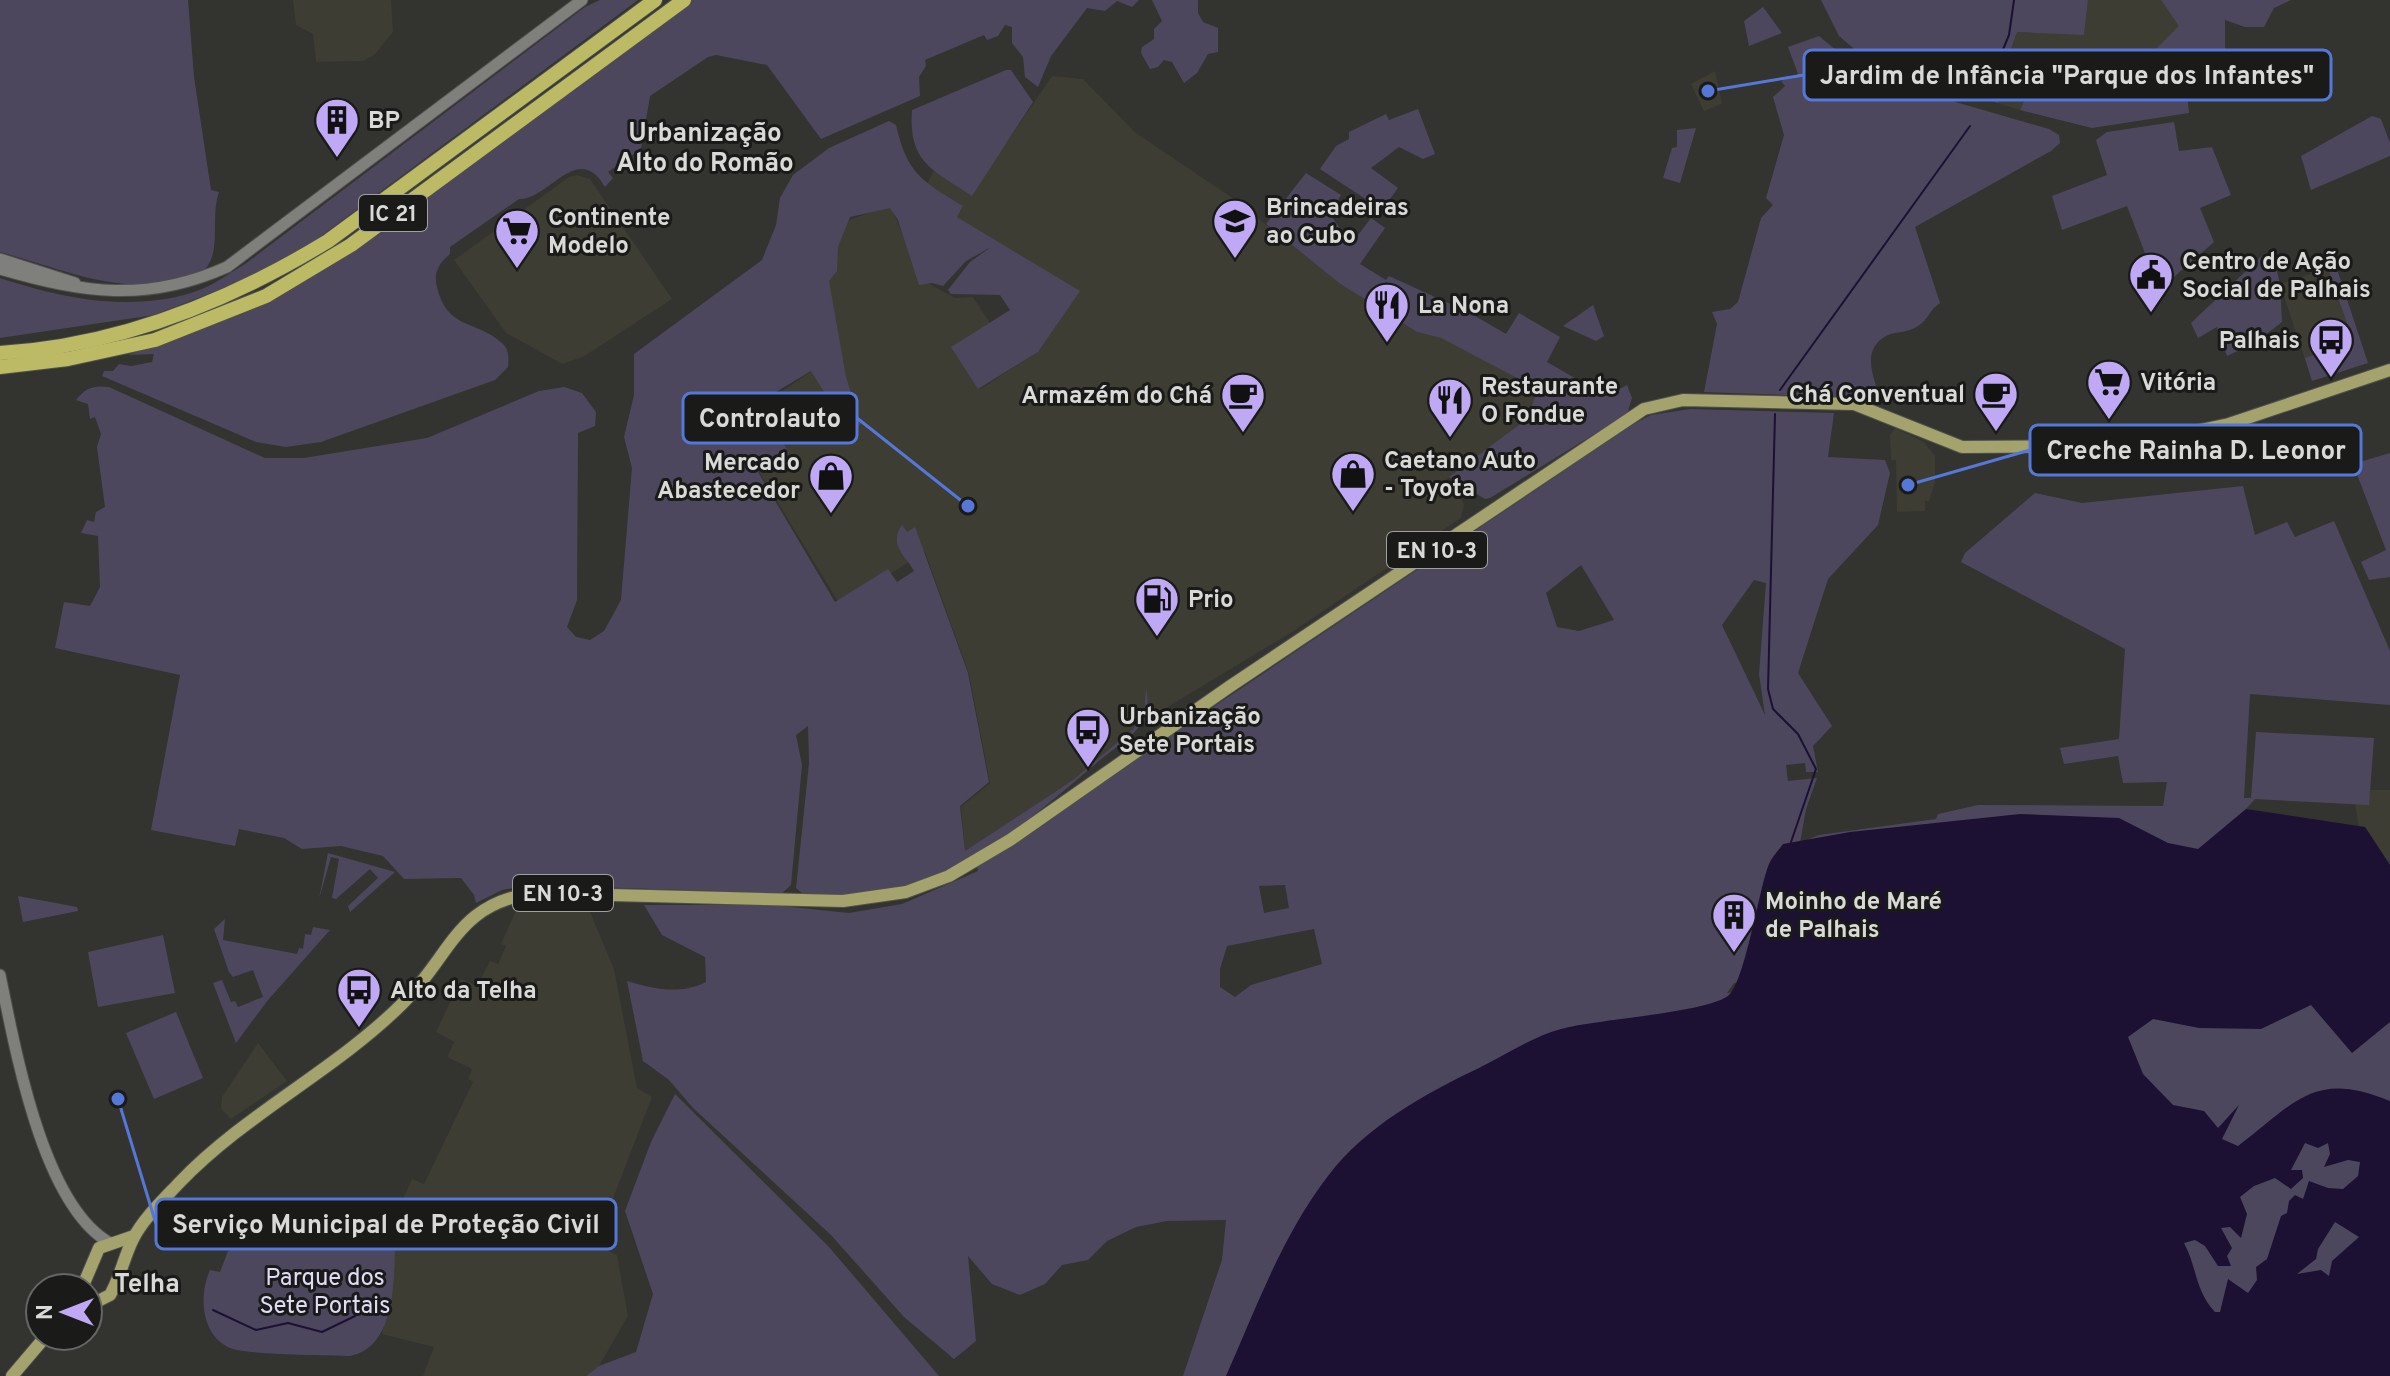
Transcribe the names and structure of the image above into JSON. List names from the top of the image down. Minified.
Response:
{"streets":{"highway":["IC 21"],"main road":["EN 10-3"]},"districts":["Urbanização Alto do Romão","Telha"],"parks":["Parque dos Sete Portais"],"places":{"other":["Jardim de Infância \"Parque dos Infantes\"","Creche Rainha D. Leonor","Controlauto","Serviço Municipal de Proteção Civil"],"building":["BP","Moinho de Maré de Palhais"],"school or university":["Brincadeiras ao Cubo"],"supermarket":["Continente Modelo","Vitória"],"public building":["Centro de Ação Social de Palhais"],"restaurant":["La Nona","Restaurante O Fondue"],"bus stop":["Palhais","Urbanização Sete Portais","Alto da Telha"],"cafe":["Chá Conventual","Armazém do Chá"],"shop":["Caetano Auto - Toyota","Mercado Abastecedor"],"fuel station":["Prio"]},"north":"left"}
